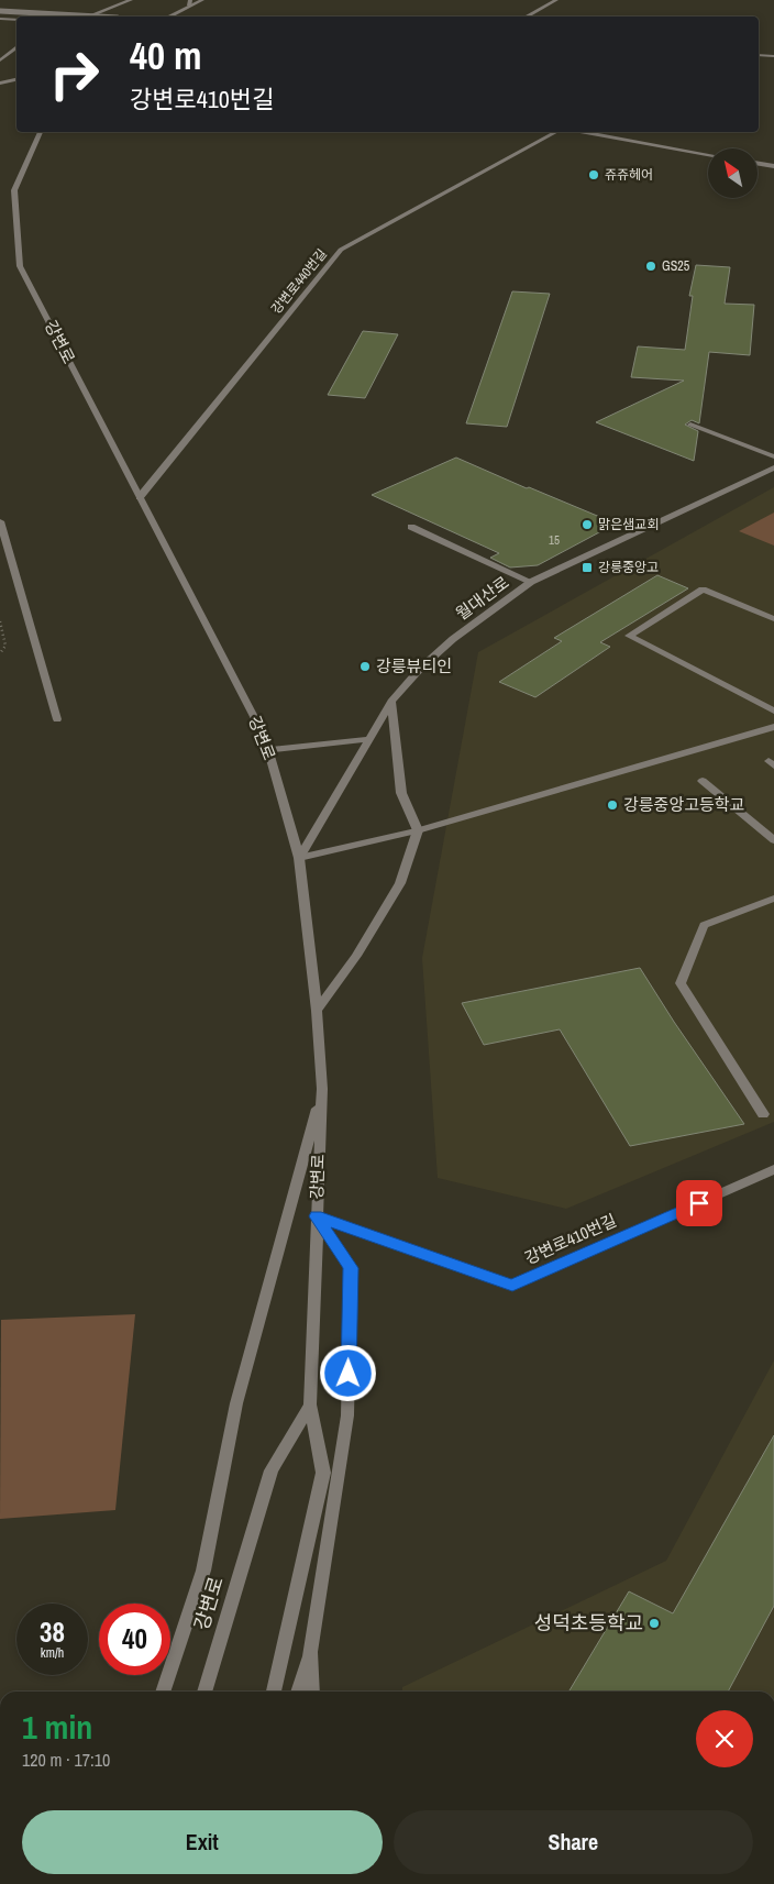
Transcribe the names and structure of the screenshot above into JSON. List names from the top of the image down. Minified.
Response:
{"streets":{"street":["강변로440번길","강변로","월대산로","강변로410번길"]},"crossings":[["강변로440번길","강변로"],["강변로","월대산로"],["강변로","강변로410번길"]],"places":{"other":["쥬쥬헤어","GS25","맑은샘교회","강릉뷰티인","강릉중앙고등학교","성덕초등학교"],"transit":["강릉중앙고"]},"house_numbers":["15"],"north":"top left","page":{"turn":["40 m","강변로410번길"],"speed":"38 km/h","limit":"40","heading":["1 min","120 m · 17:10"],"buttons":["Exit","Share"]}}
